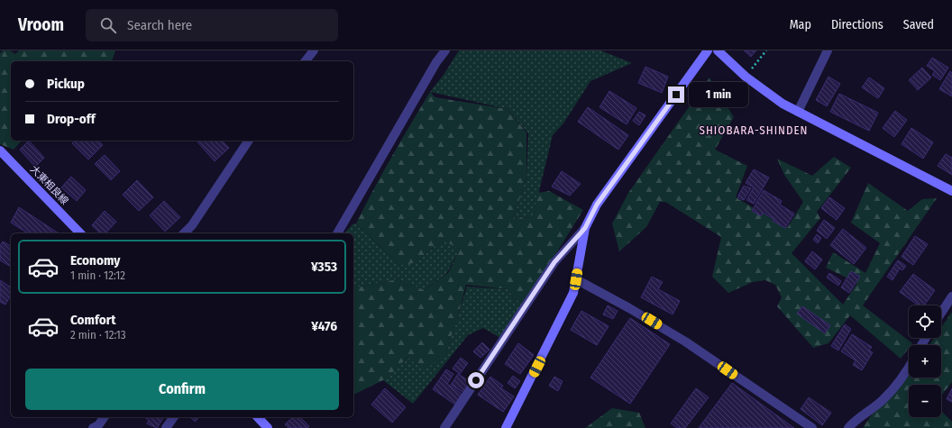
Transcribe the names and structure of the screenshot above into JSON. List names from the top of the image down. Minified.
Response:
{"streets":{"street":["大東相良線"]},"districts":["SHIOBARA-SHINDEN"],"page":{"header":"Vroom","search":"Search here","nav":["Map","Directions","Saved"],"banner":["Pickup","Drop-off"],"bubble":"1 min","list":[{"name":"Economy","note":"1 min · 12:12","value":"¥353"},{"name":"Comfort","note":"2 min · 12:13","value":"¥476"}],"map_buttons":["+","−"],"buttons":"Confirm"}}
